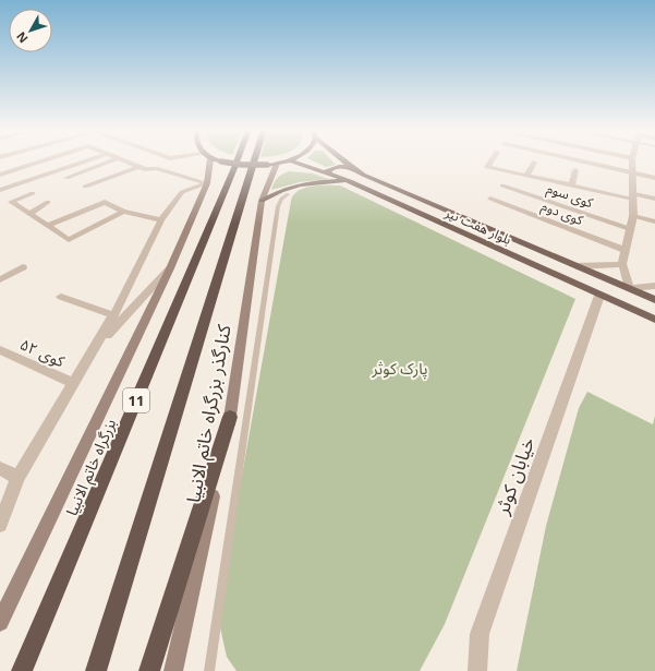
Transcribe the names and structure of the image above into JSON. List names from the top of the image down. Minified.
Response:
{"streets":{"highway":["11","بزرگراه خاتم الانبیا"],"main road":["بلوار هفت تیر","کنارگذر بزرگراه خاتم الانبیا"],"street":["کوی سوم","کوی دوم","کوی ۵۲","خیابان کوثر"]},"crossings":[["بلوار هفت تیر","کنارگذر بزرگراه خاتم الانبیا"],["بلوار هفت تیر","خیابان کوثر"]],"parks":["پارک کوثر"],"north":"bottom left"}
